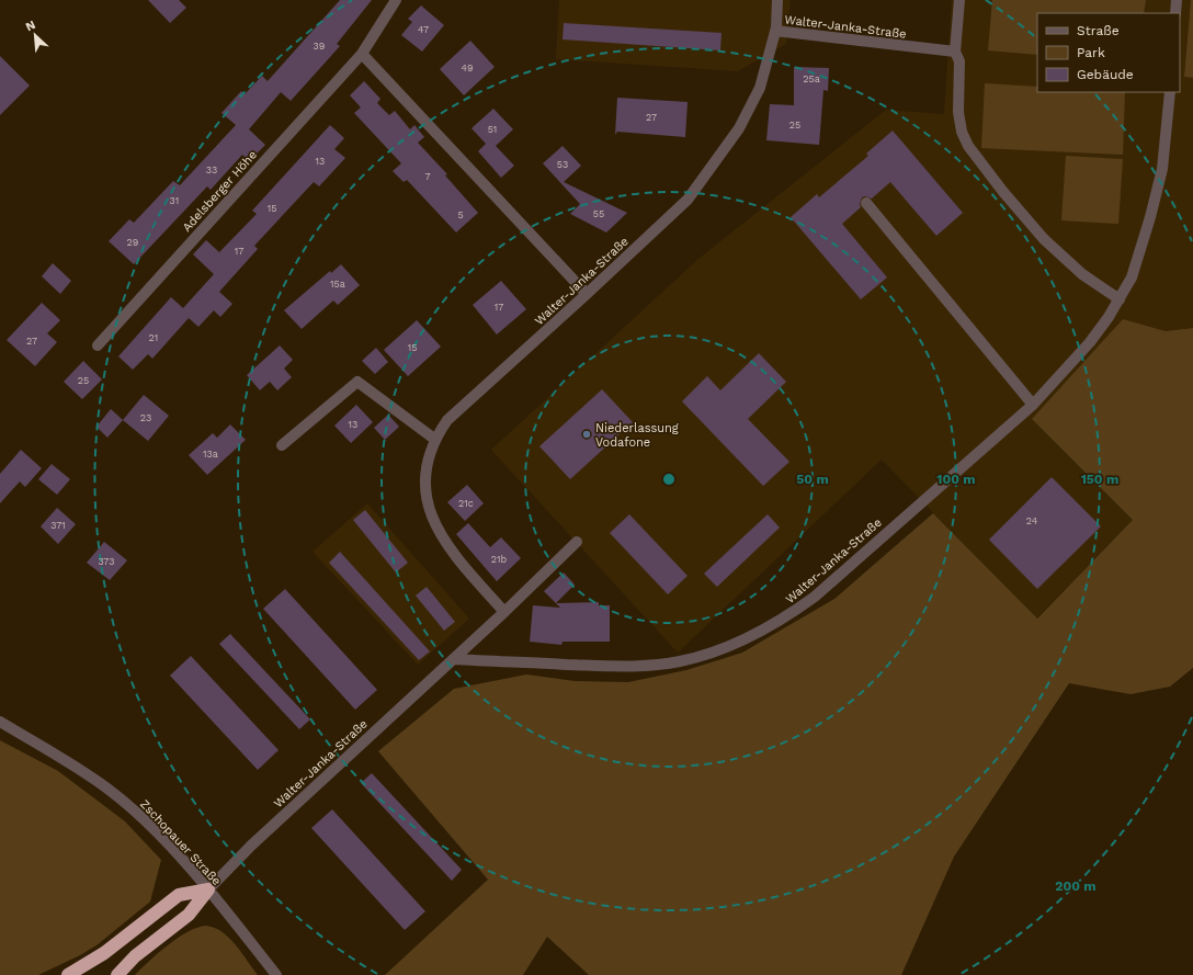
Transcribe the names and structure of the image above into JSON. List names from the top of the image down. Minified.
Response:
{"streets":{"street":["Walter-Janka-Straße","Adelsberger Höhe","Zschopauer Straße"]},"crossings":[["Walter-Janka-Straße","Zschopauer Straße"]],"places":["Niederlassung Vodafone"],"house_numbers":["47","39","49","25a","27","25","51","13","53","33","7","31","15","55","5","29","17","15a","17","21","27","15","25","23","13","13a","21c","24","371","21b","373"],"legend":["Straße","Park","Gebäude"],"north":"top left","rings":["50 m","100 m","150 m","200 m"]}
